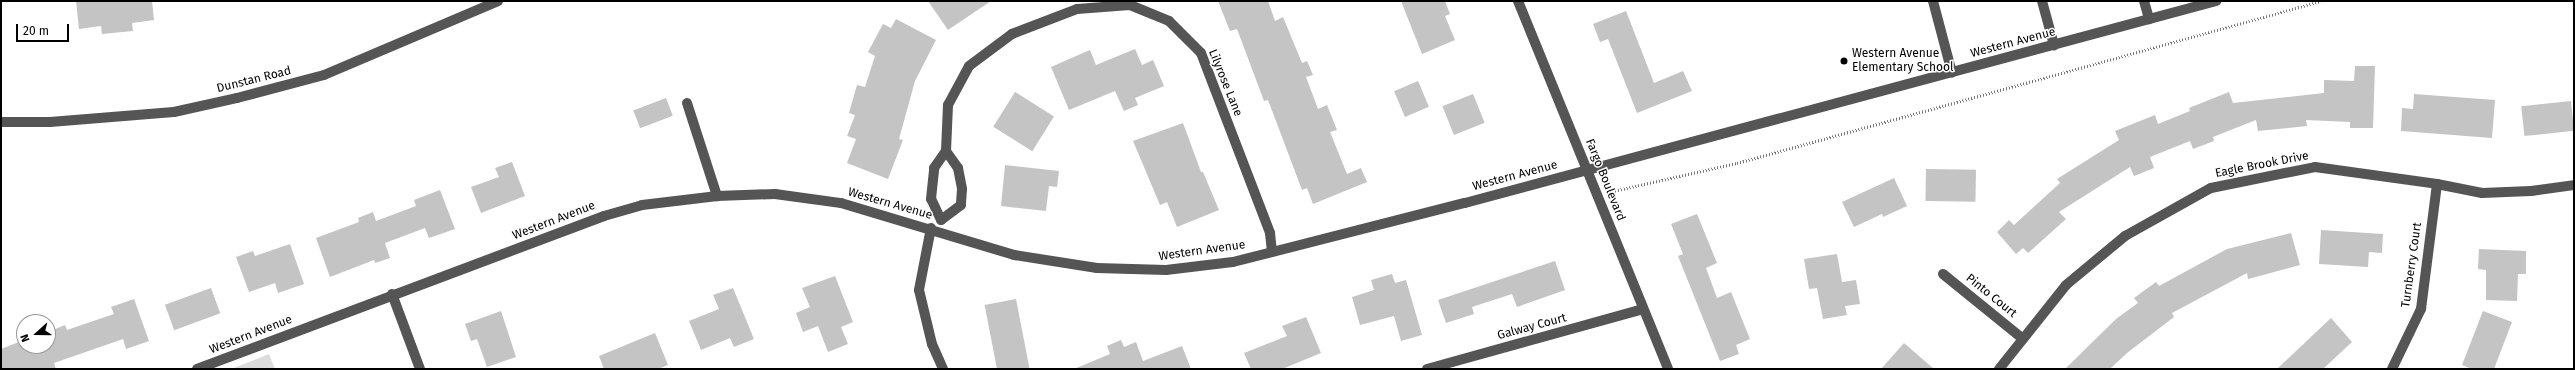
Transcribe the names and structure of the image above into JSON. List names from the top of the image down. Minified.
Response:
{"streets":{"street":["Western Avenue","Dunstan Road","Lilyrose Lane","Eagle Brook Drive","Fargo Boulevard","Turnberry Court","Pinto Court","Galway Court"]},"crossings":[["Western Avenue","Lilyrose Lane"],["Western Avenue","Fargo Boulevard"],["Eagle Brook Drive","Turnberry Court"],["Eagle Brook Drive","Pinto Court"],["Fargo Boulevard","Galway Court"]],"places":["Western Avenue Elementary School"],"scale_bar":"20 m","north":"left"}
